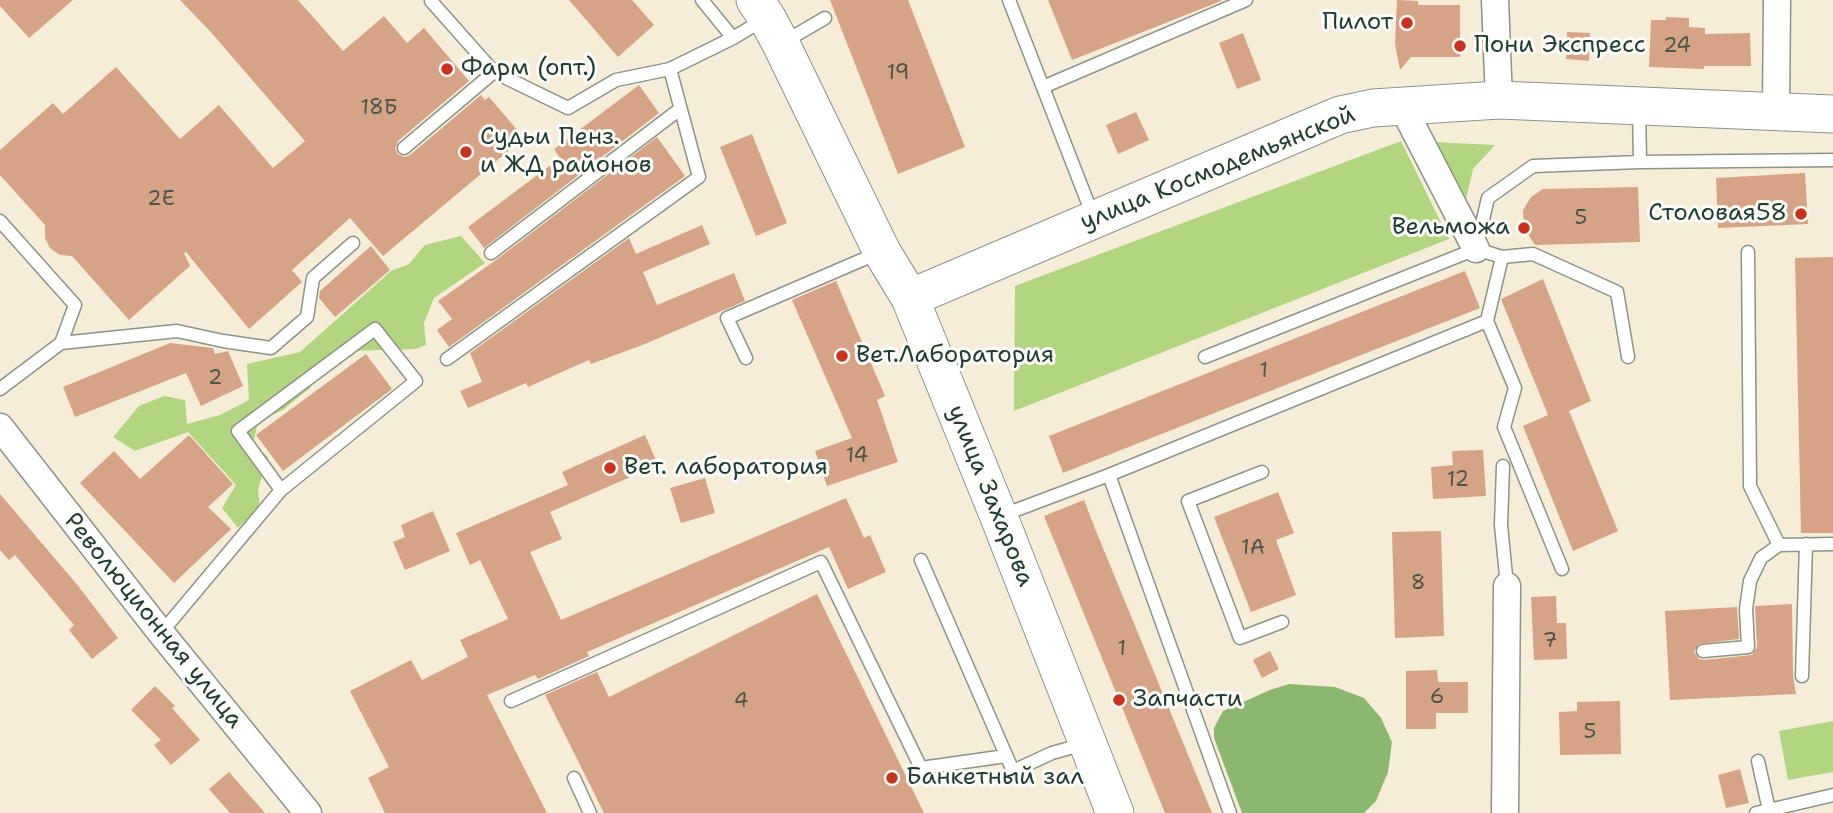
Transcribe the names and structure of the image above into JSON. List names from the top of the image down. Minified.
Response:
{"streets":{"main road":["улица Космодемьянской","улица Захарова"],"street":["Революционная улица"]},"crossings":[["улица Космодемьянской","улица Захарова"]],"places":["Пилот","Пони Экспресс","Фарм (опт.)","Судьи Пенз. и ЖД районов","Столовая58","Вельможа","Вет.Лаборатория","Вет. лаборатория","Запчасти","Банкетный зал"],"house_numbers":["24","19","18Б","2Е","5","1","2","14","12","1А","8","7","1","6","4","5"]}
